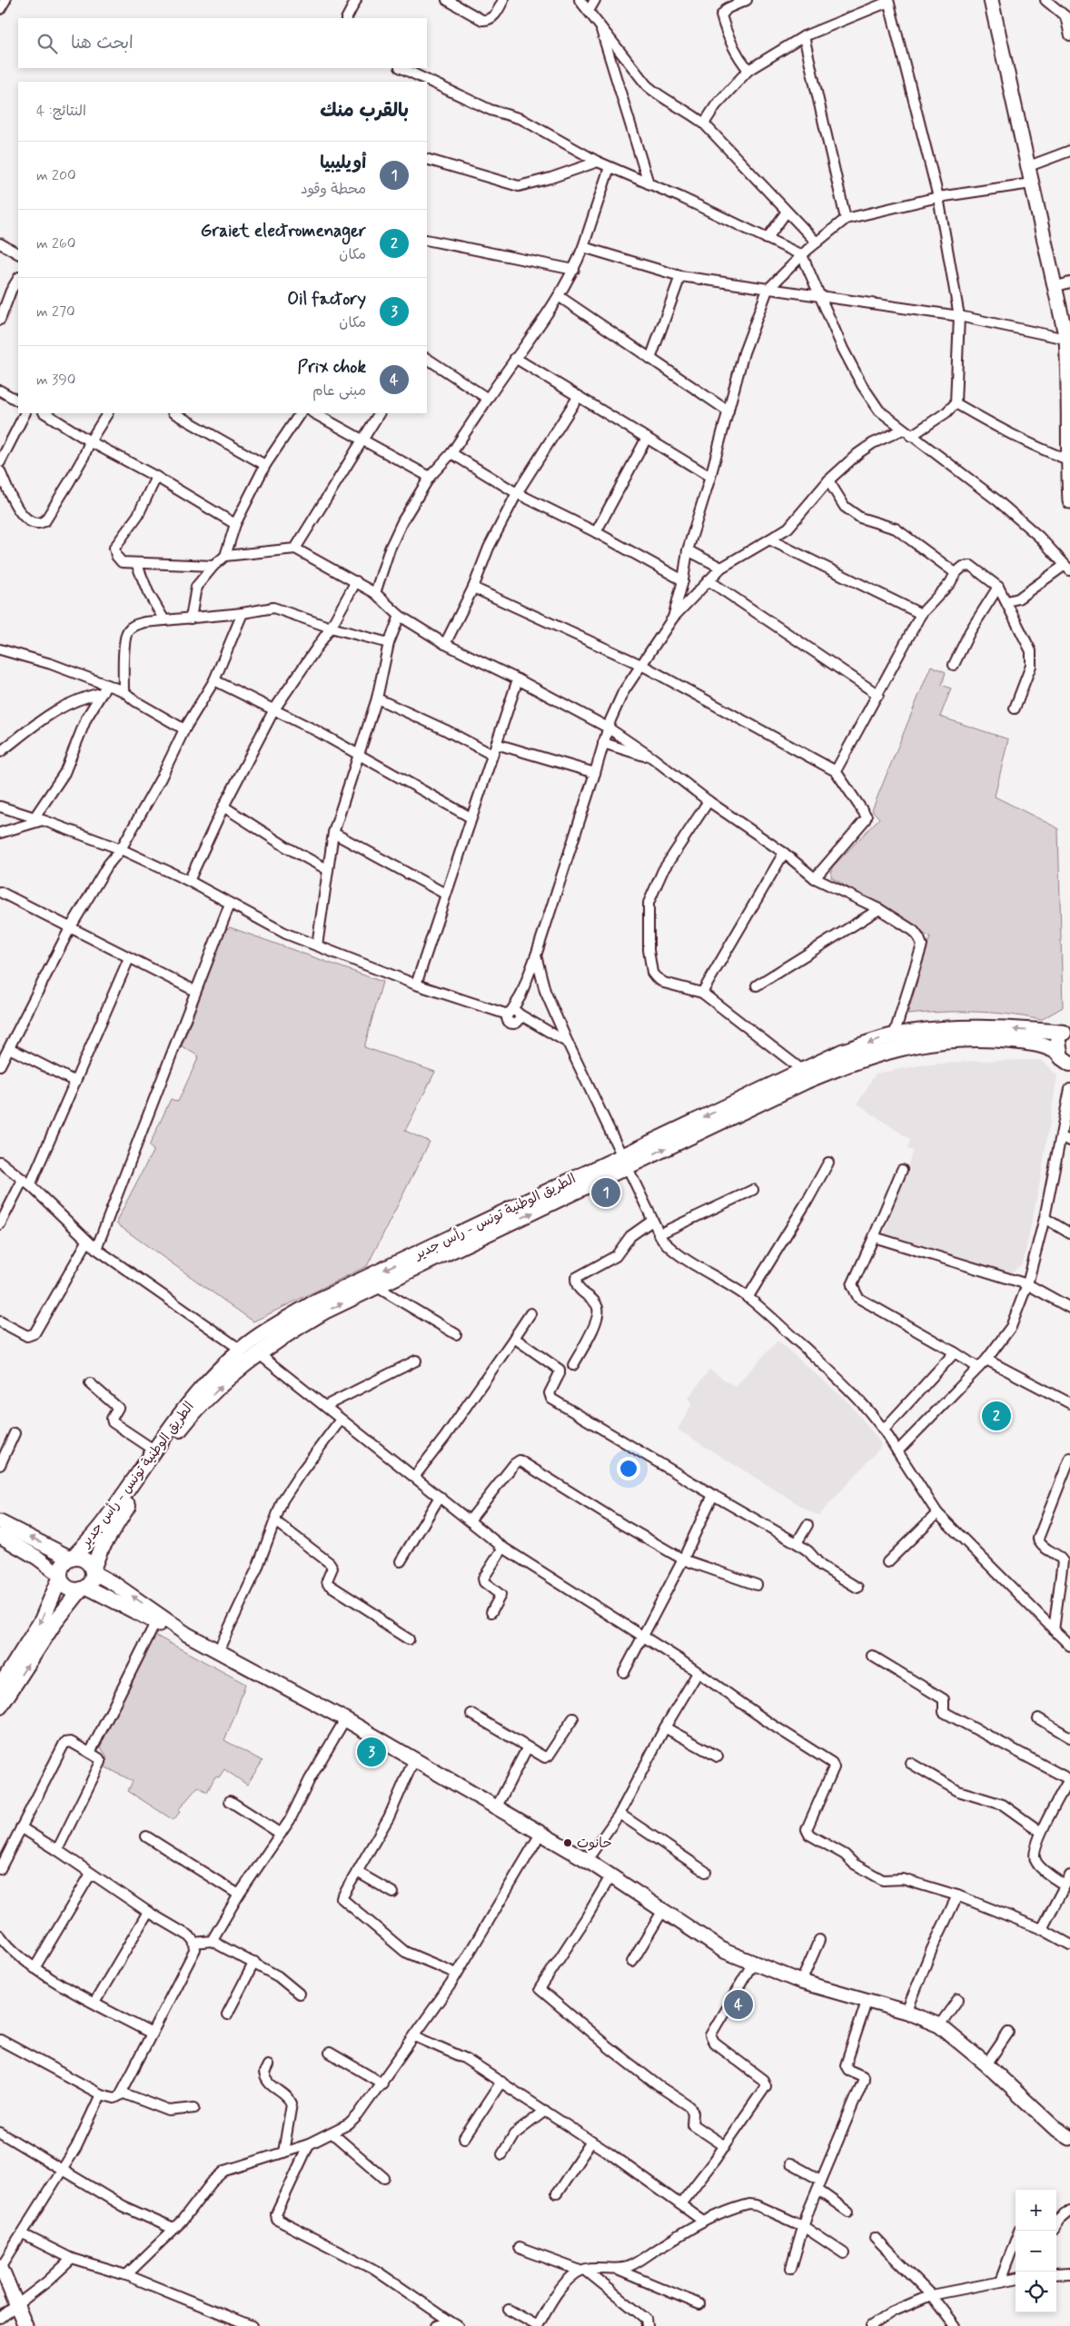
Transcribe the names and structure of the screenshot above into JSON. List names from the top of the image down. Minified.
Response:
{"streets":{"main road":["الطريق الوطنية تونس - رأس جدير"]},"places":["حانوت"],"page":{"search":"ابحث هنا","heading":["بالقرب منك","النتائج: 4"],"list":[{"mark":"1","name":"أويليبيا","note":"محطة وقود","value":"200 m"},{"mark":"2","name":"Graiet electromenager","note":"مكان","value":"260 m"},{"mark":"3","name":"Oil factory","note":"مكان","value":"270 m"},{"mark":"4","name":"Prix chok","note":"مبنى عام","value":"390 m"}],"pins":["1","2","3","4"],"map_buttons":["+","−"]}}
